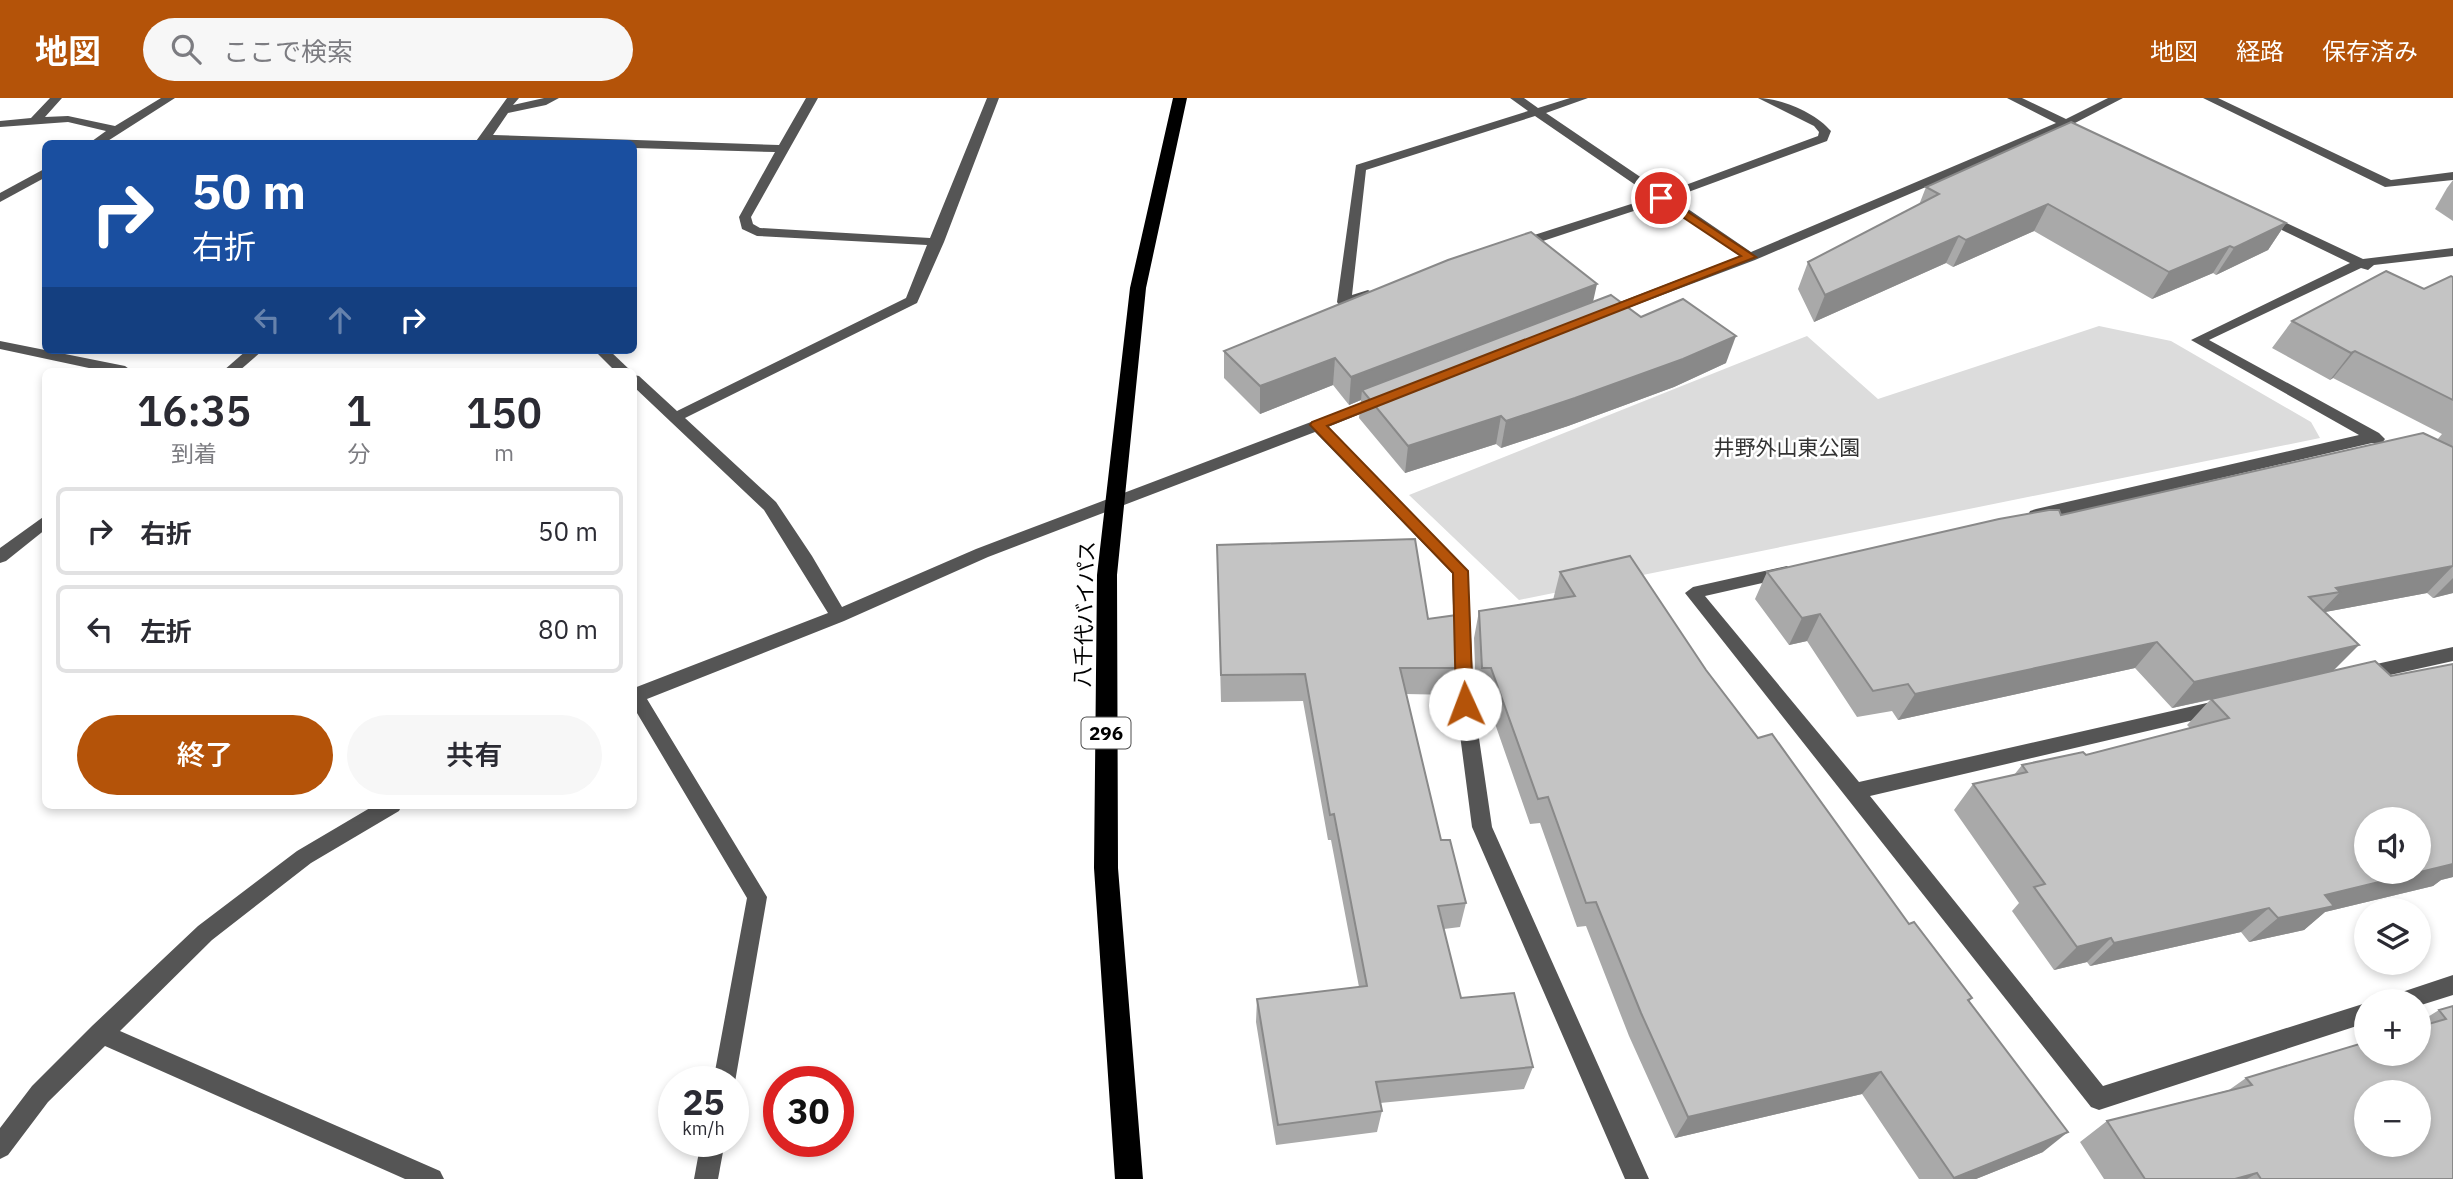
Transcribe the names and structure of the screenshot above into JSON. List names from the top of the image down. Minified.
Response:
{"streets":{"highway":["八千代バイパス","296"]},"parks":["井野外山東公園"],"page":{"header":"地図","search":"ここで検索","nav":["地図","経路","保存済み"],"turn":["50 m","右折"],"eta":["16:35","到着","1","分","150","m"],"list":[{"name":"右折","value":"50 m"},{"name":"左折","value":"80 m"}],"buttons":["終了","共有"],"map_buttons":["+","−"],"speed":"25 km/h","limit":"30"}}
